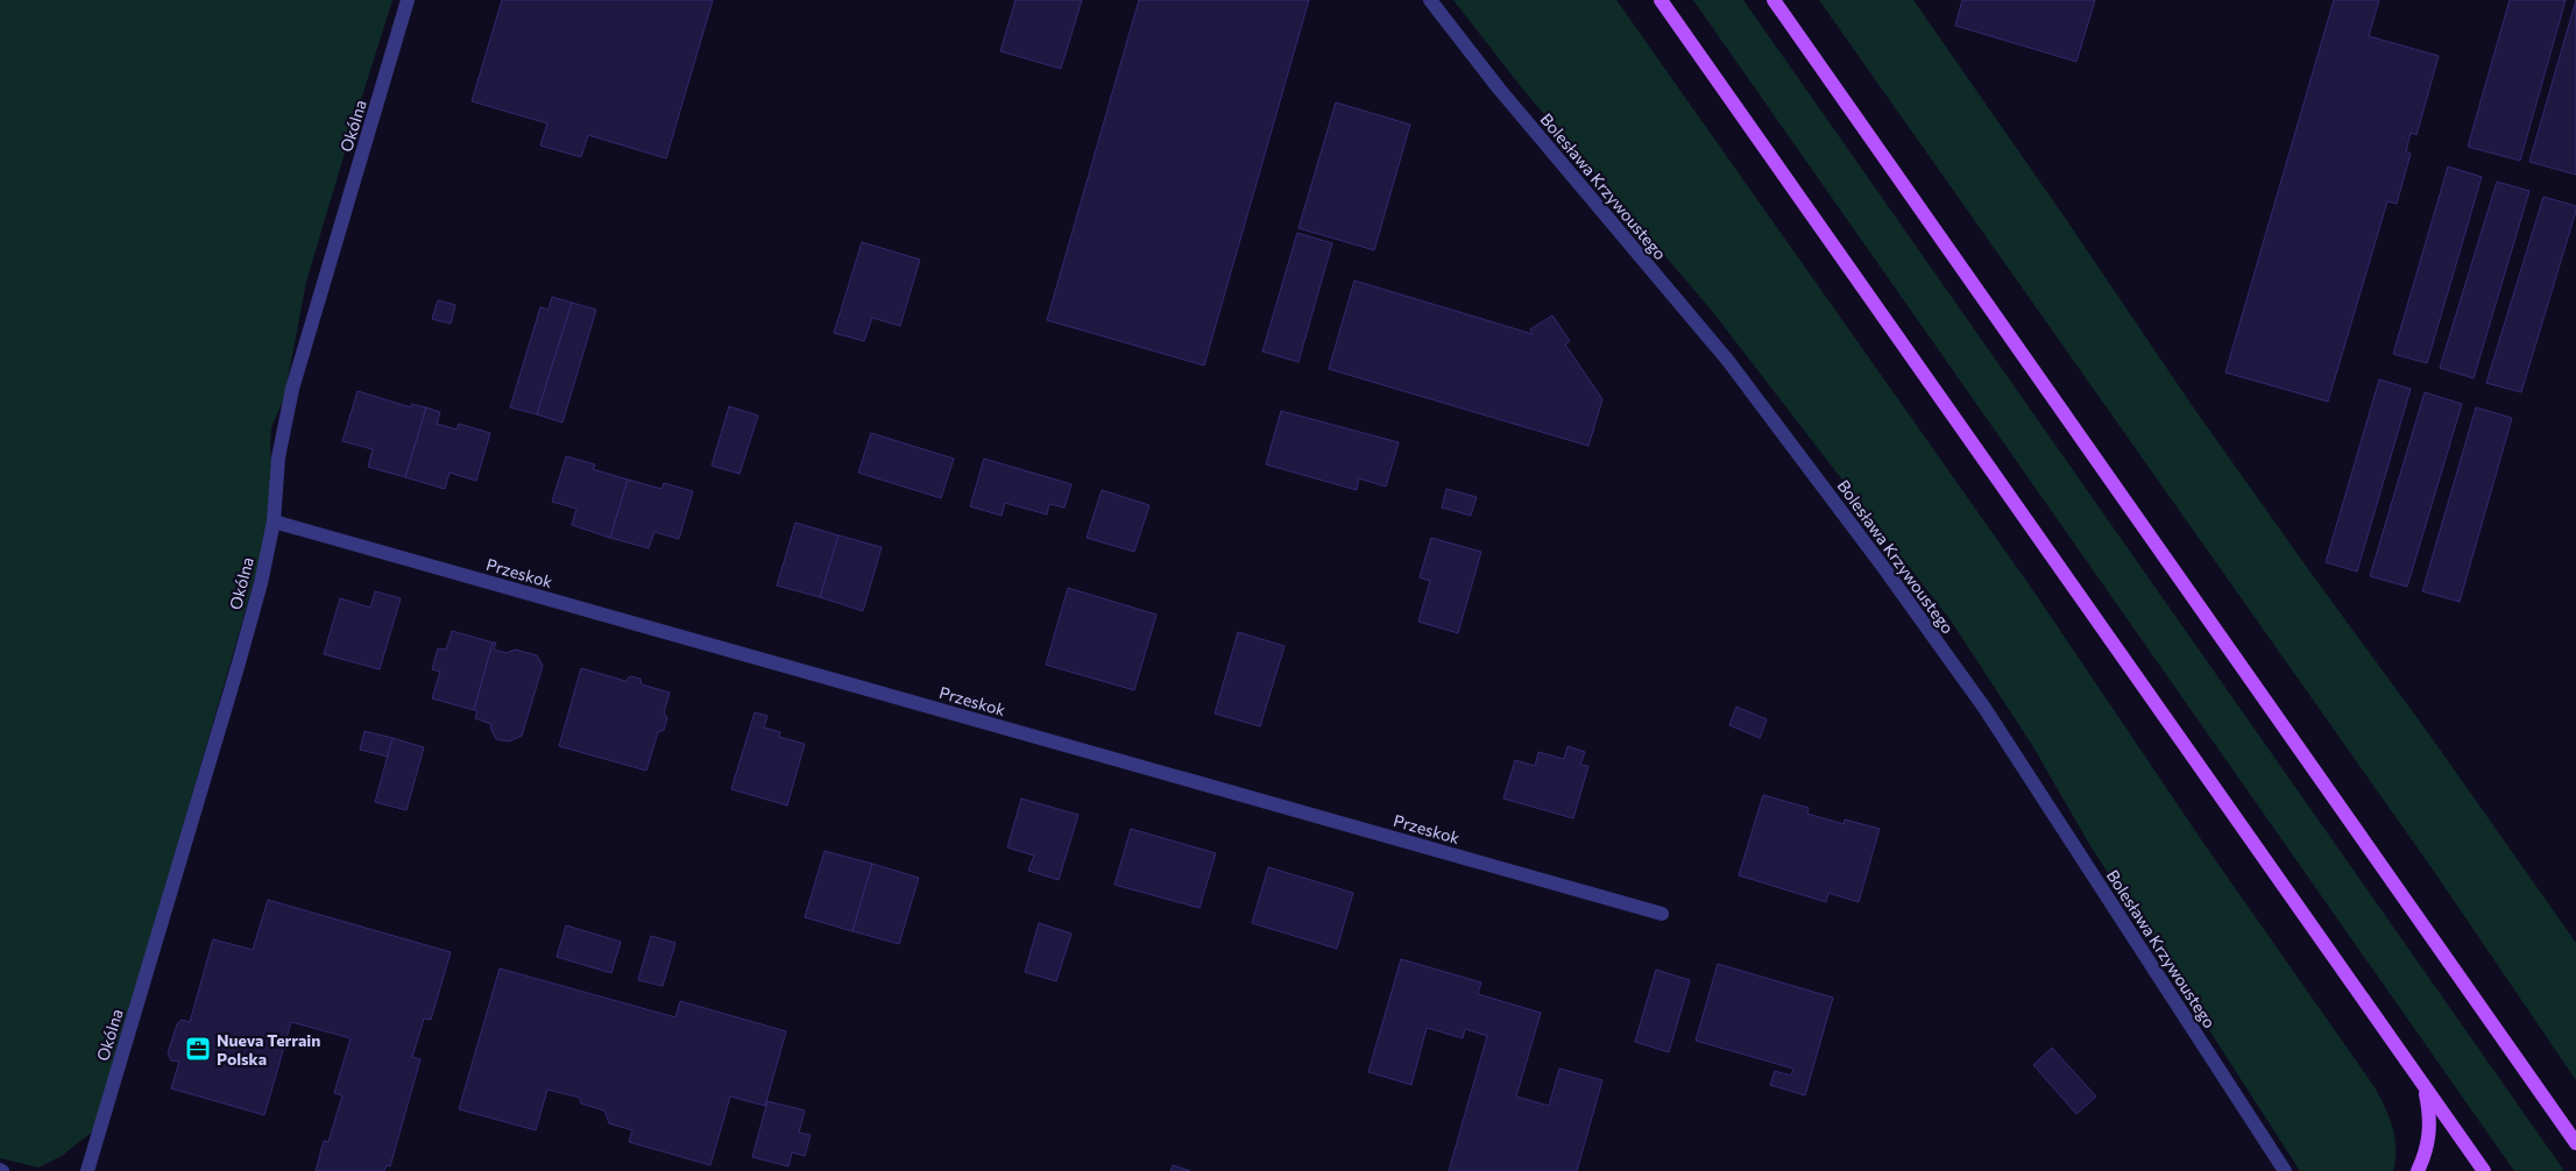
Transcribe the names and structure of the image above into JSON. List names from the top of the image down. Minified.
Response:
{"streets":{"street":["Okólna","Bolesława Krzywoustego","Przeskok"]},"crossings":[["Okólna","Przeskok"]],"places":{"office":["Nueva Terrain Polska"]}}
